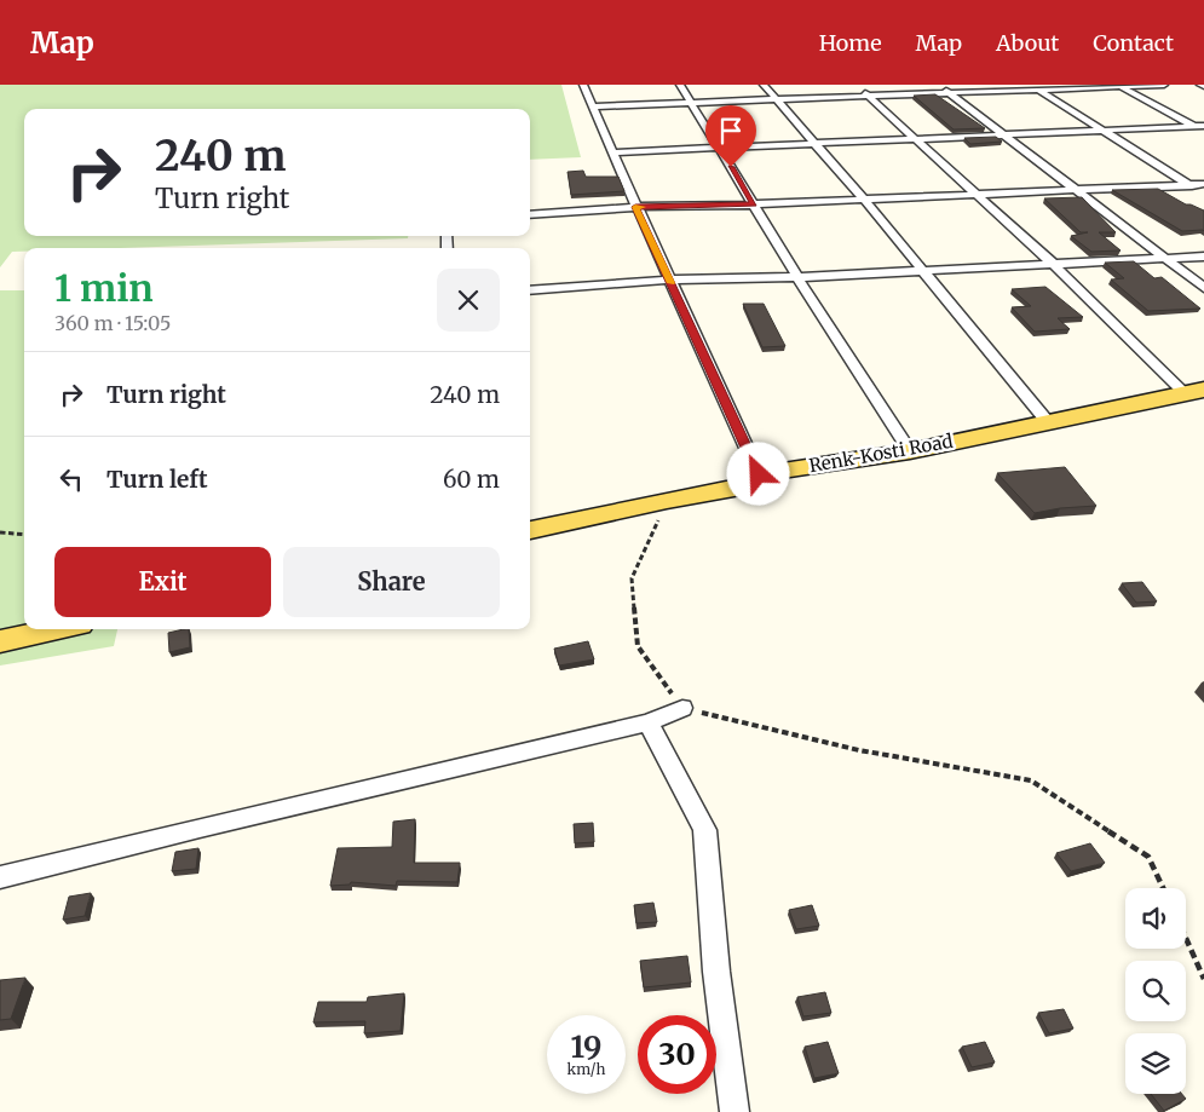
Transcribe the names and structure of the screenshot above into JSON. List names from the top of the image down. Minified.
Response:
{"streets":{"main road":["Renk-Kosti Road"]},"page":{"header":"Map","nav":["Home","Map","About","Contact"],"turn":["240 m","Turn right"],"heading":["1 min","360 m · 15:05"],"list":[{"name":"Turn right","value":"240 m"},{"name":"Turn left","value":"60 m"}],"buttons":["Exit","Share"],"speed":"19 km/h","limit":"30"}}
